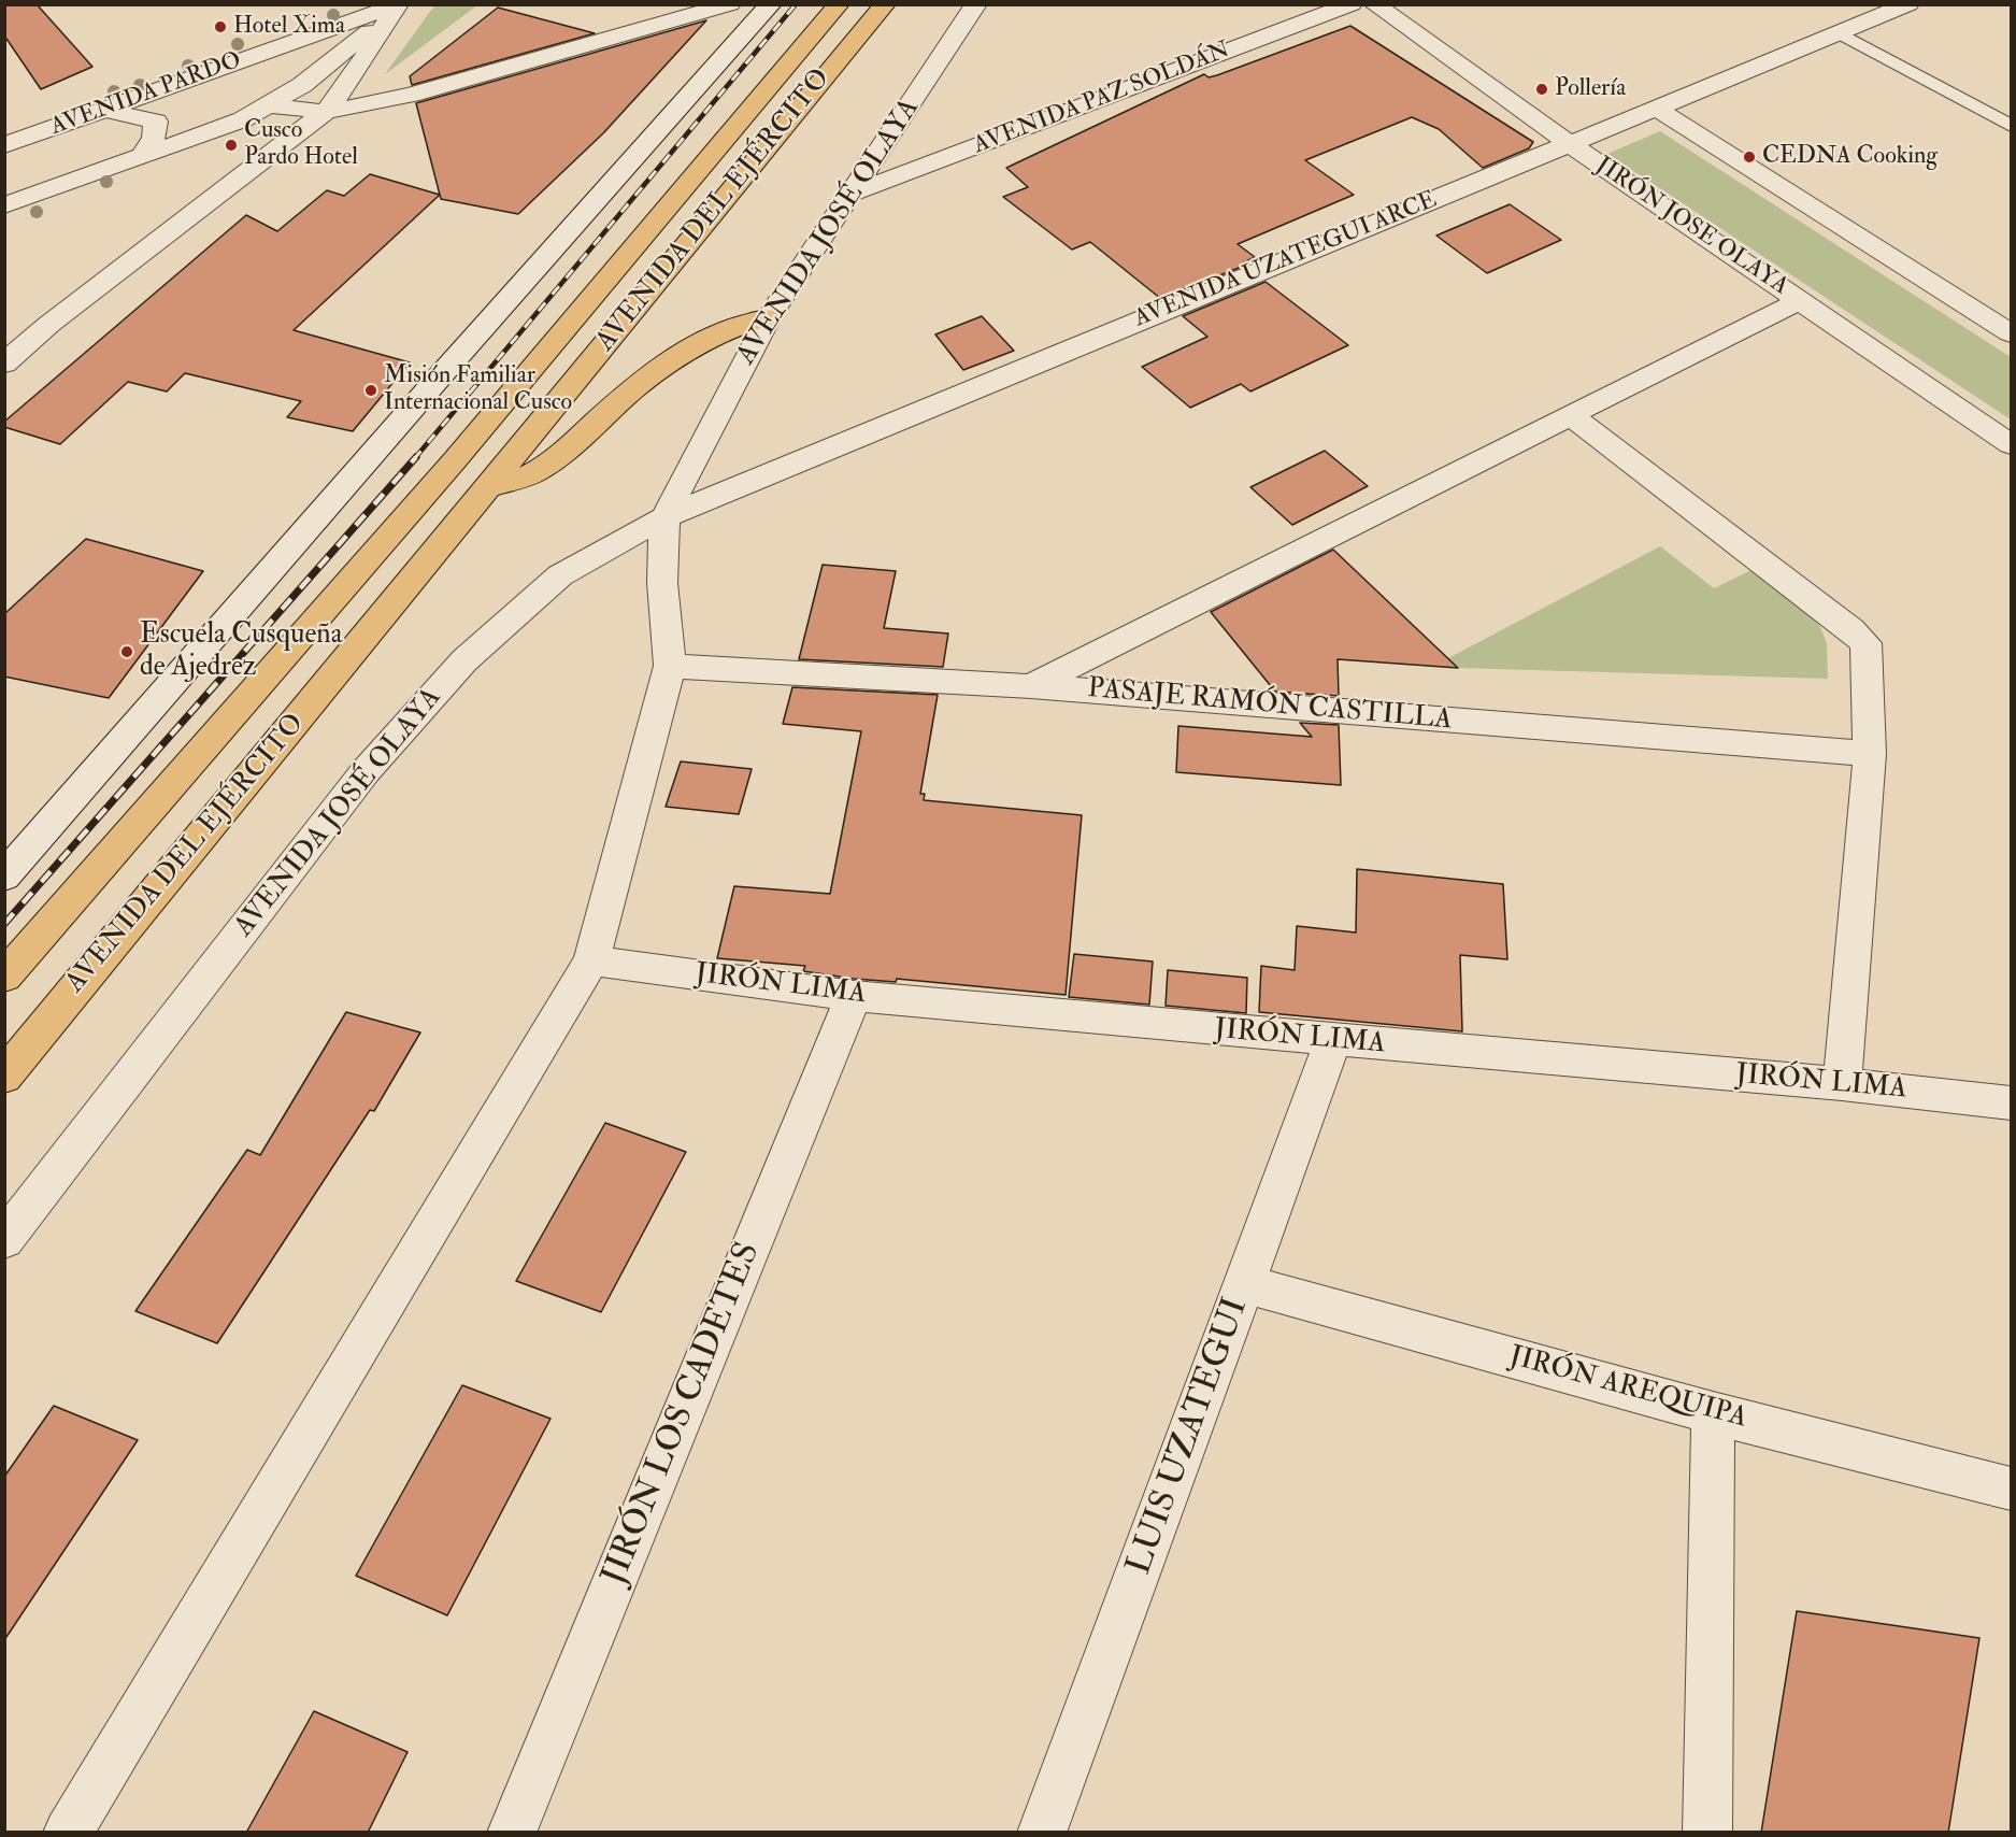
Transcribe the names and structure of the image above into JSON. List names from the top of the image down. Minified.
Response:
{"streets":{"main road":["AVENIDA DEL EJÉRCITO"],"street":["AVENIDA PARDO","AVENIDA PAZ SOLDÁN","JIRÓN JOSE OLAYA","AVENIDA JOSÉ OLAYA","AVENIDA UZATEGUI ARCE","PASAJE RAMÓN CASTILLA","JIRÓN LIMA","JIRÓN AREQUIPA","JIRÓN LOS CADETES","LUIS UZATEGUI"]},"crossings":[["AVENIDA PAZ SOLDÁN","AVENIDA JOSÉ OLAYA"],["JIRÓN JOSE OLAYA","AVENIDA UZATEGUI ARCE"],["AVENIDA JOSÉ OLAYA","AVENIDA UZATEGUI ARCE"],["JIRÓN LIMA","JIRÓN LOS CADETES"],["JIRÓN LIMA","LUIS UZATEGUI"],["JIRÓN AREQUIPA","LUIS UZATEGUI"]],"places":["Hotel Xima","Pollería","Cusco Pardo Hotel","CEDNA Cooking","Misión Familiar Internacional Cusco","Escuela Cusqueña de Ajedrez"]}
